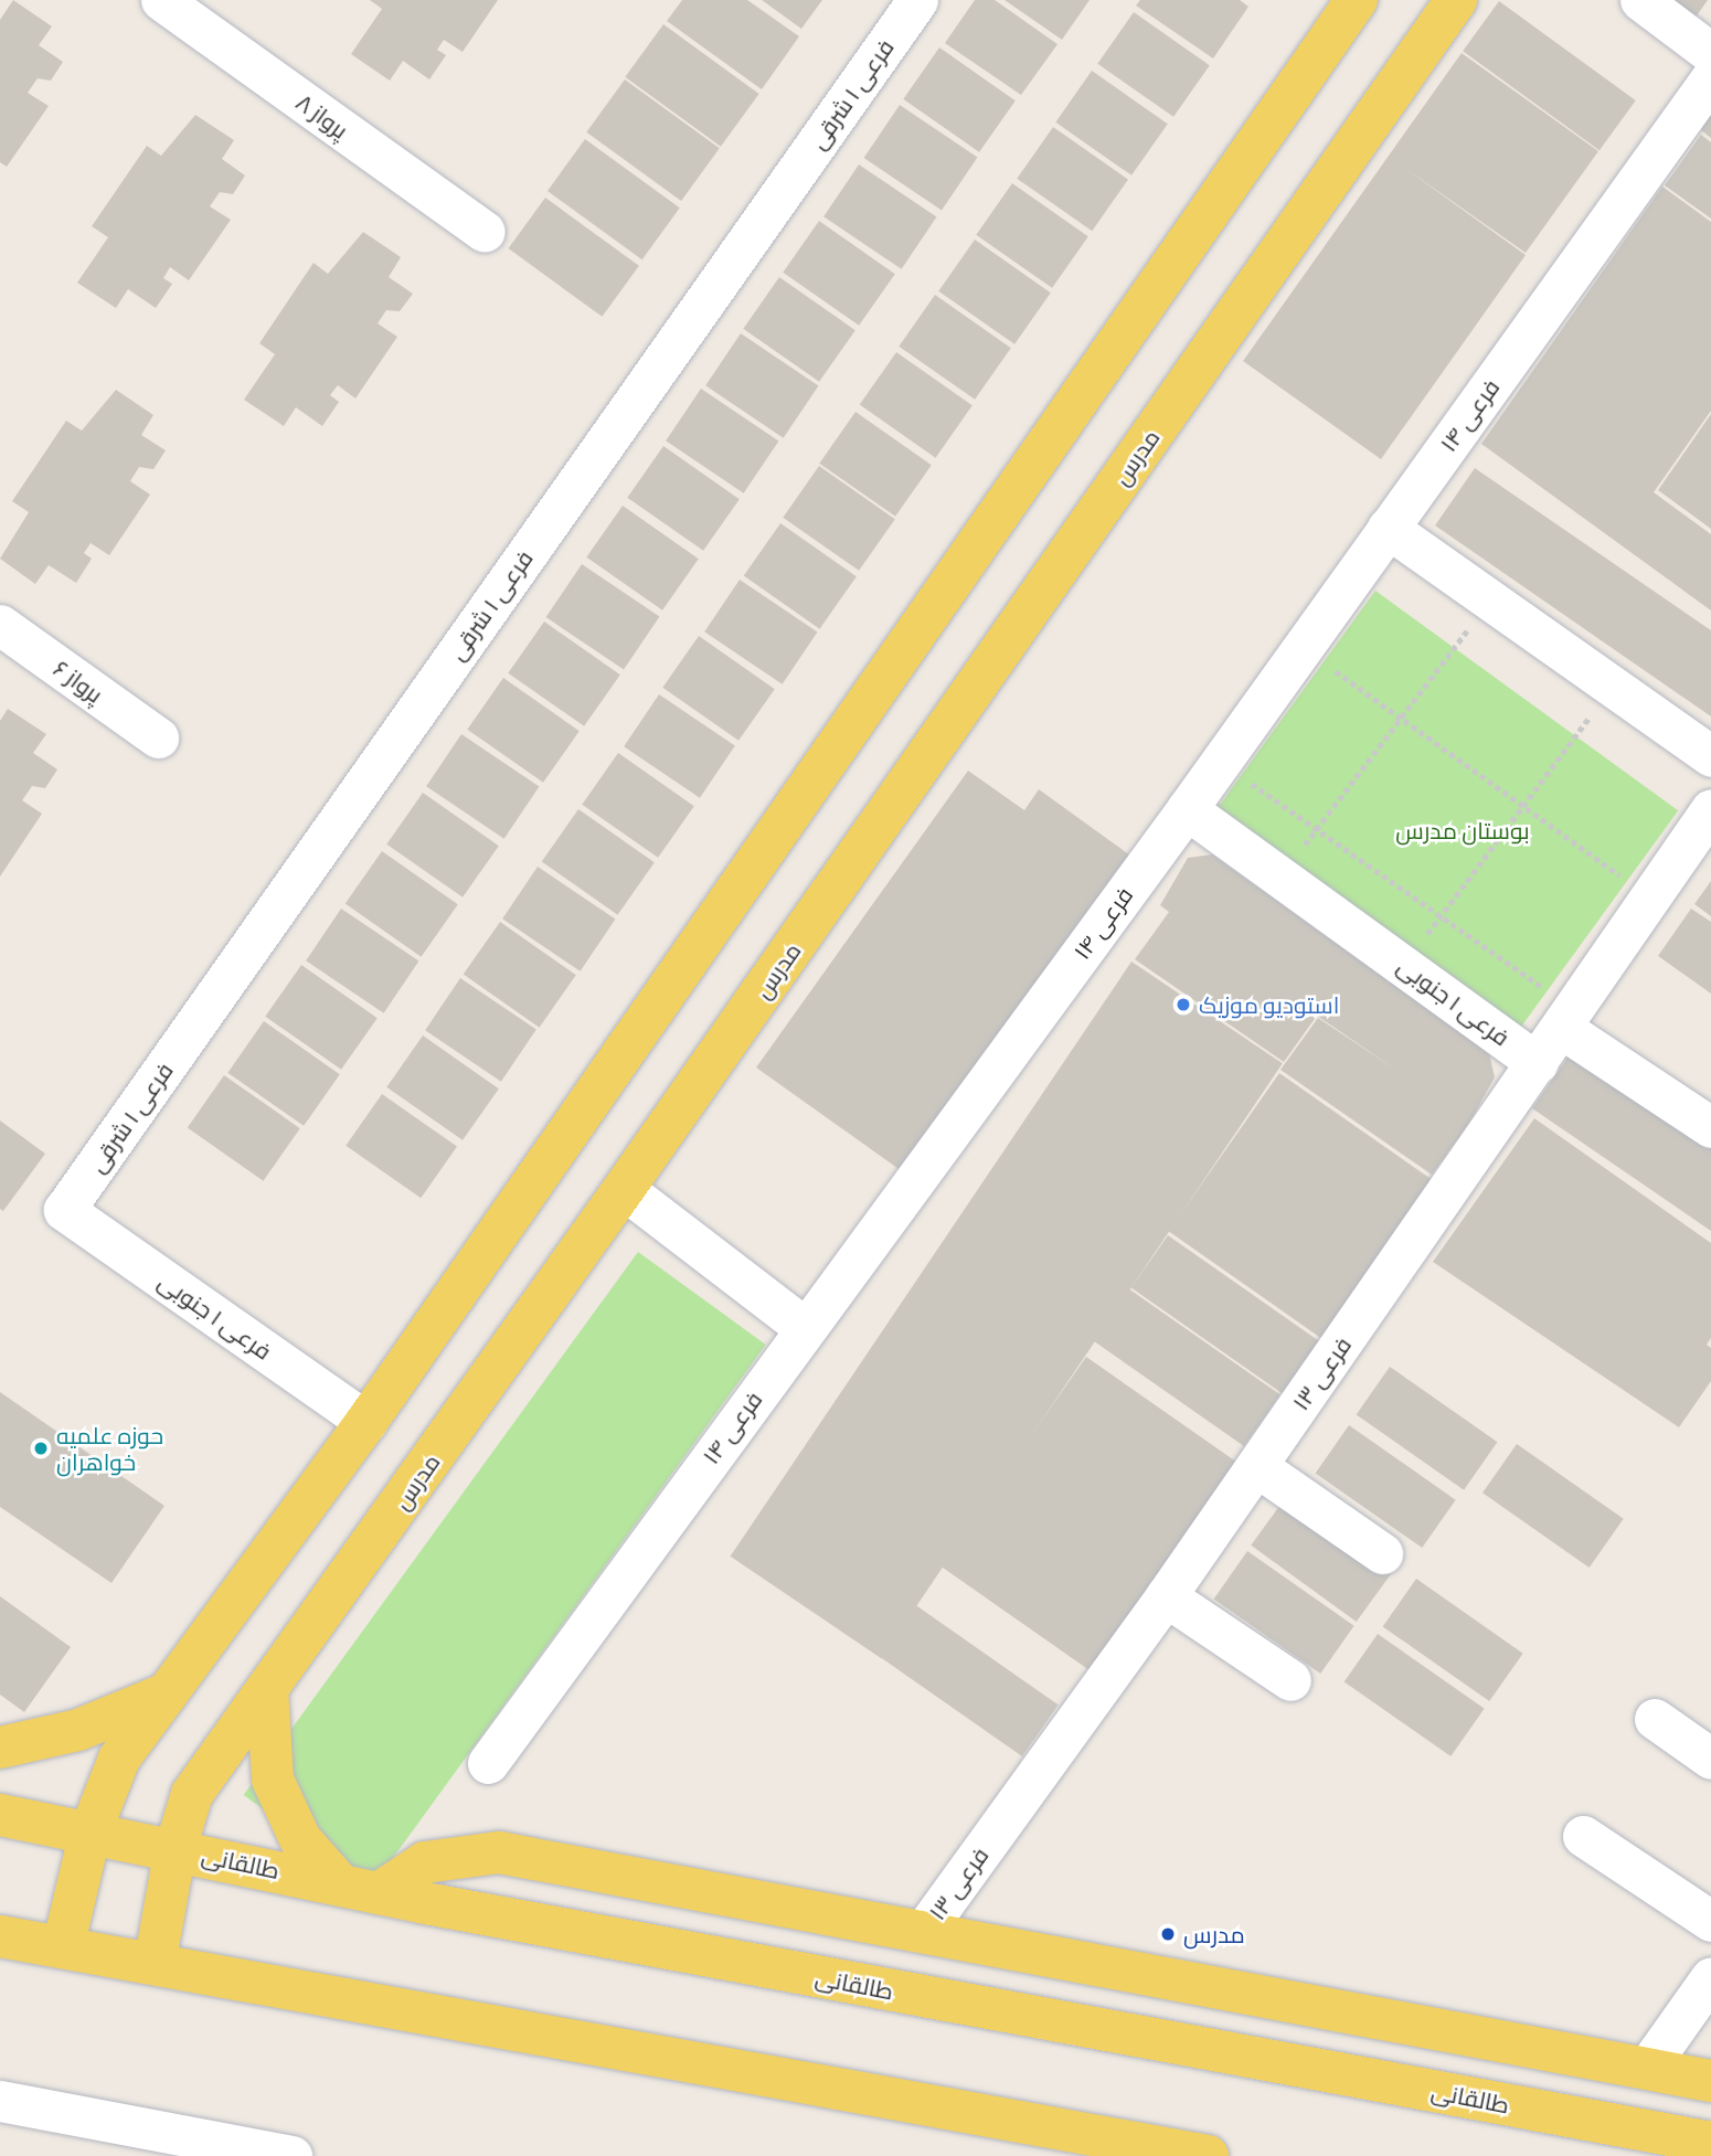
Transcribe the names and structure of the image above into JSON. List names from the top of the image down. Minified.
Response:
{"streets":{"main road":["مدرس","طالقانی"],"street":["فرعی ۱ شرقی","پرواز ۸","فرعی ۱۴","پرواز ۶","فرعی ۱ جنوبی","فرعی ۱۳"]},"crossings":[["فرعی ۱ شرقی","فرعی ۱ جنوبی"],["فرعی ۱۴","فرعی ۱ جنوبی"],["مدرس","طالقانی"],["فرعی ۱ جنوبی","فرعی ۱۳"]],"parks":["بوستان مدرس"],"places":["استودیو موزیک","حوزه علمیه خواهران","مدرس"]}
